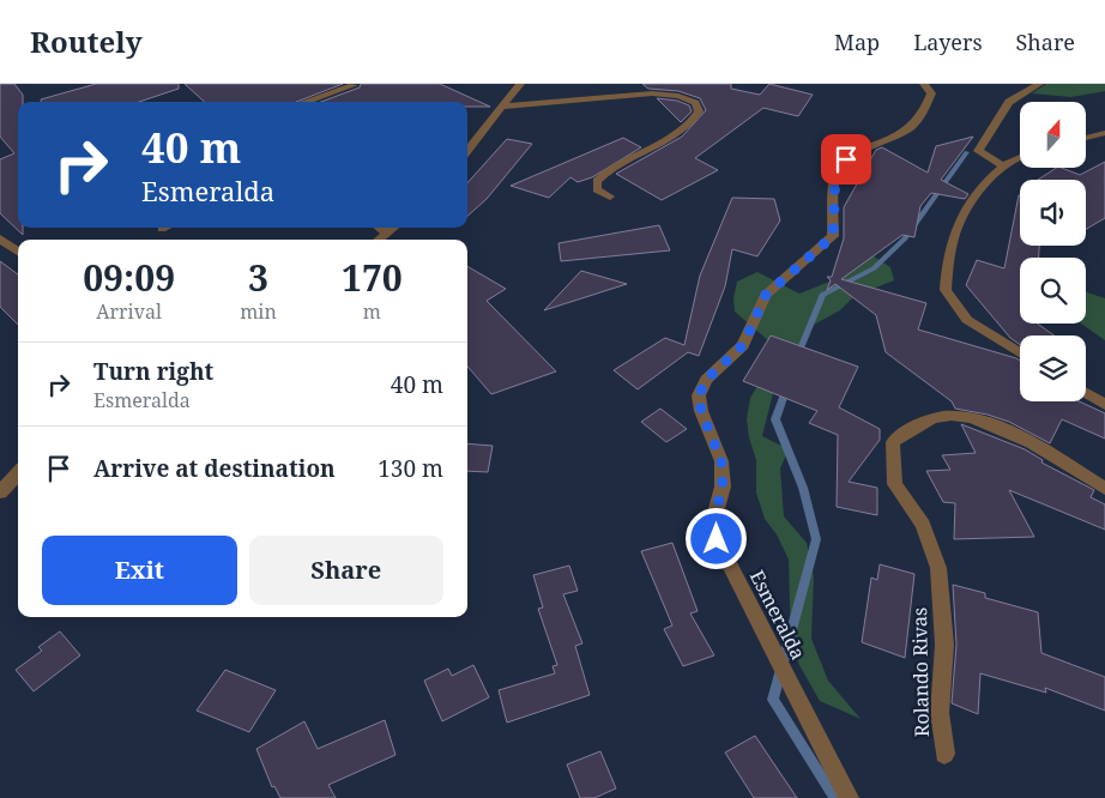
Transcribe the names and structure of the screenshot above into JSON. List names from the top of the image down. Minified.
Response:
{"streets":{"street":["Esmeralda","Rolando Rivas"]},"north":"top","page":{"header":"Routely","nav":["Map","Layers","Share"],"turn":["40 m","Esmeralda"],"eta":["09:09","Arrival","3","min","170","m"],"list":[{"name":"Turn right","note":"Esmeralda","value":"40 m"},{"name":"Arrive at destination","value":"130 m"}],"buttons":["Exit","Share"]}}
